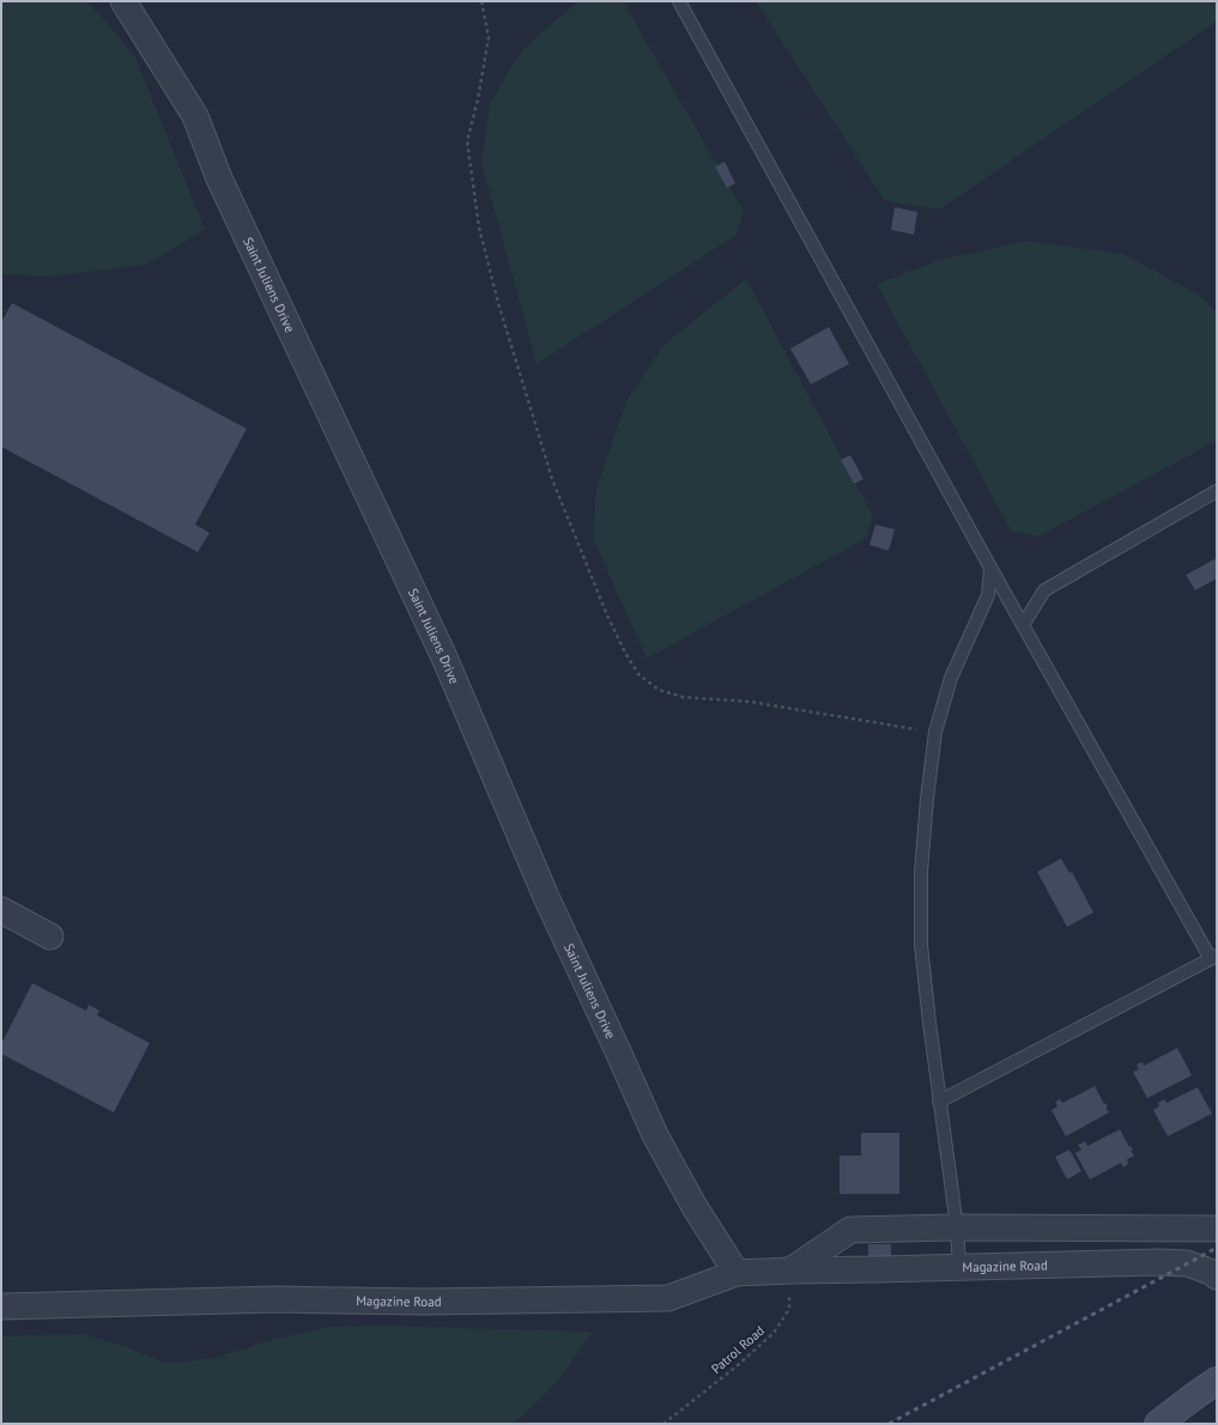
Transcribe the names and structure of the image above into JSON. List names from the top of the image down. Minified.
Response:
{"streets":{"street":["Saint Juliens Drive","Magazine Road"],"path":["Patrol Road"]},"crossings":[["Saint Juliens Drive","Magazine Road"],["Magazine Road","Patrol Road"]]}
